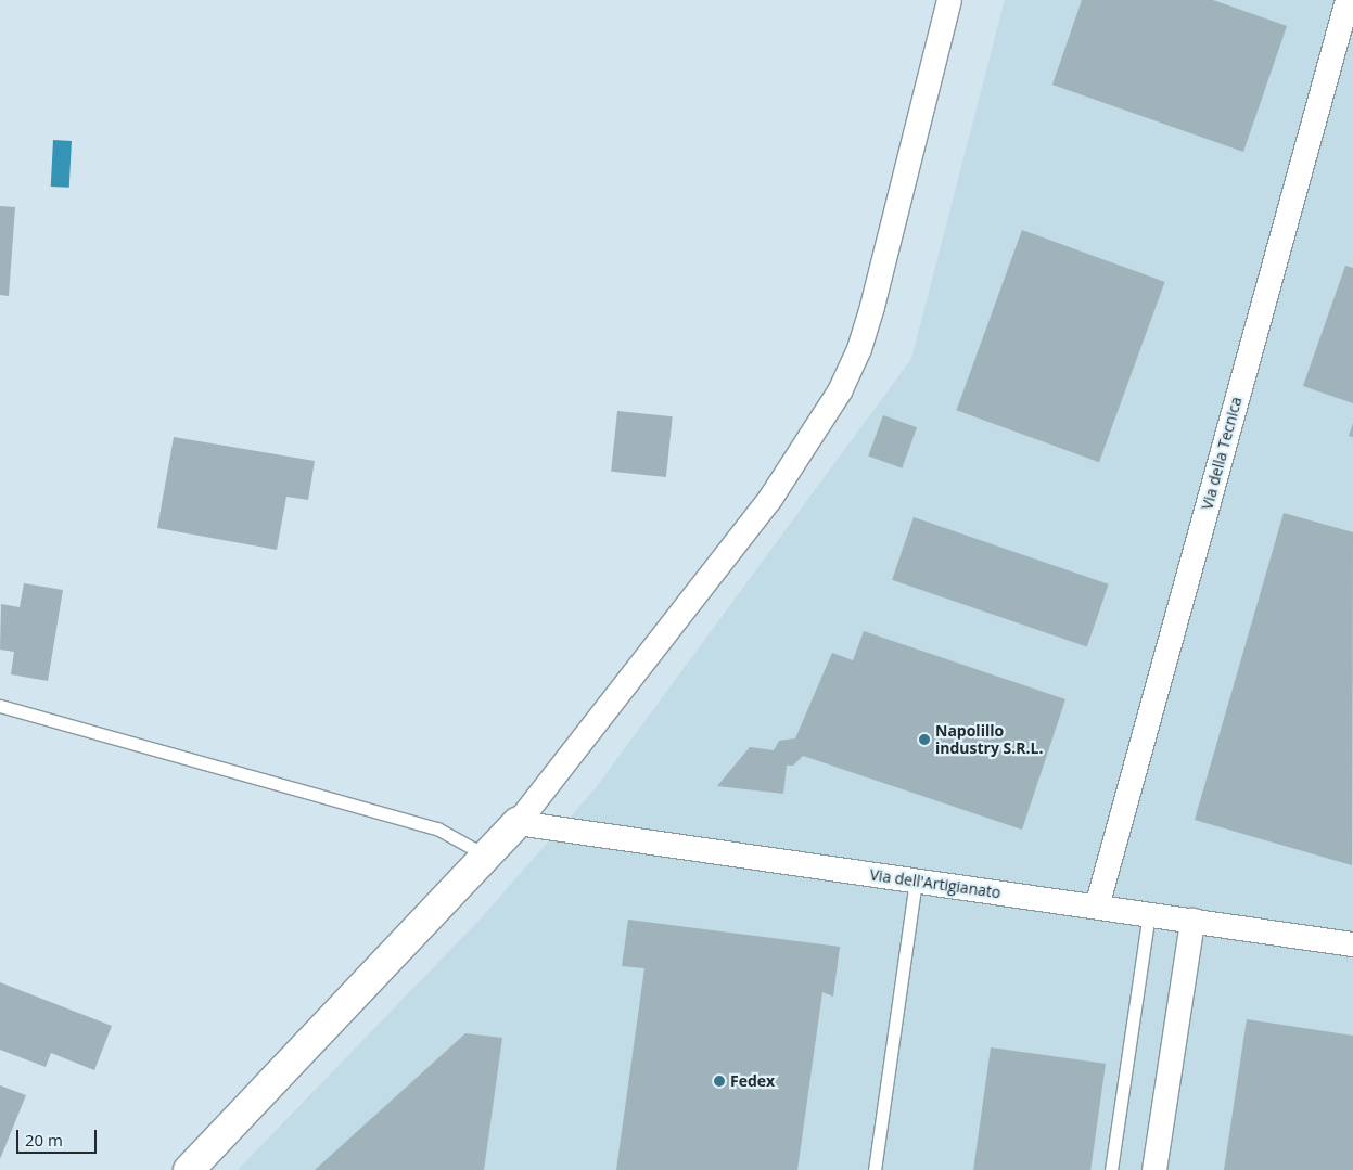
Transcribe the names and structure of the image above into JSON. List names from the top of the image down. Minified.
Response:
{"streets":{"street":["Via della Tecnica","Via dell'Artigianato"]},"crossings":[["Via della Tecnica","Via dell'Artigianato"]],"places":["Napolillo industry S.R.L.","Fedex"],"scale_bar":"20 m"}
